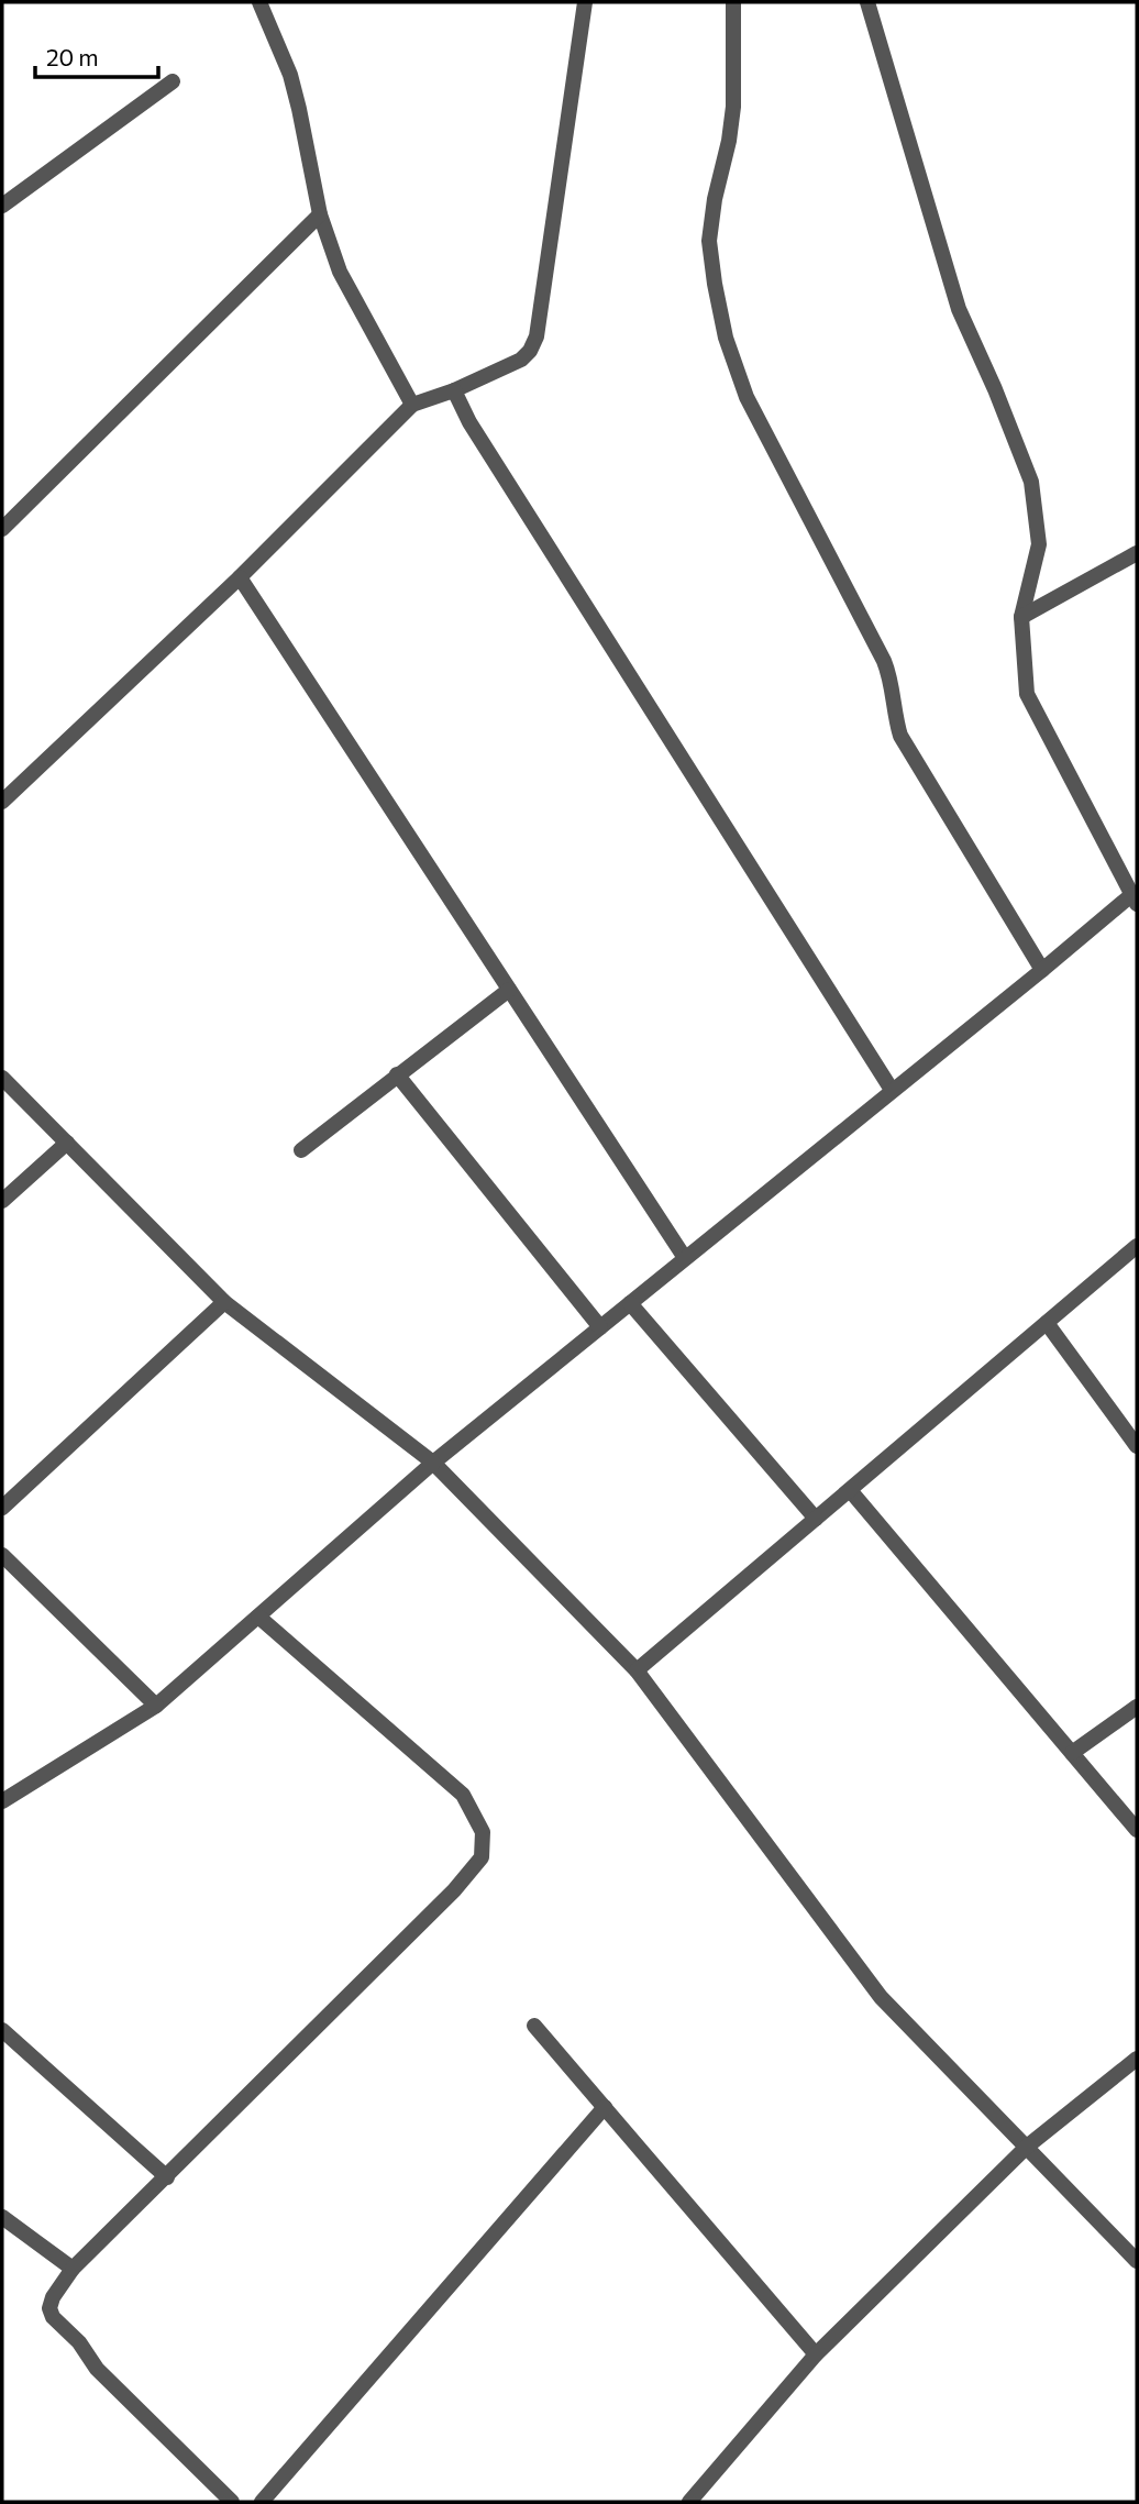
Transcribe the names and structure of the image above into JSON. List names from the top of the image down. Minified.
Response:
{"scale_bar":"20 m"}
